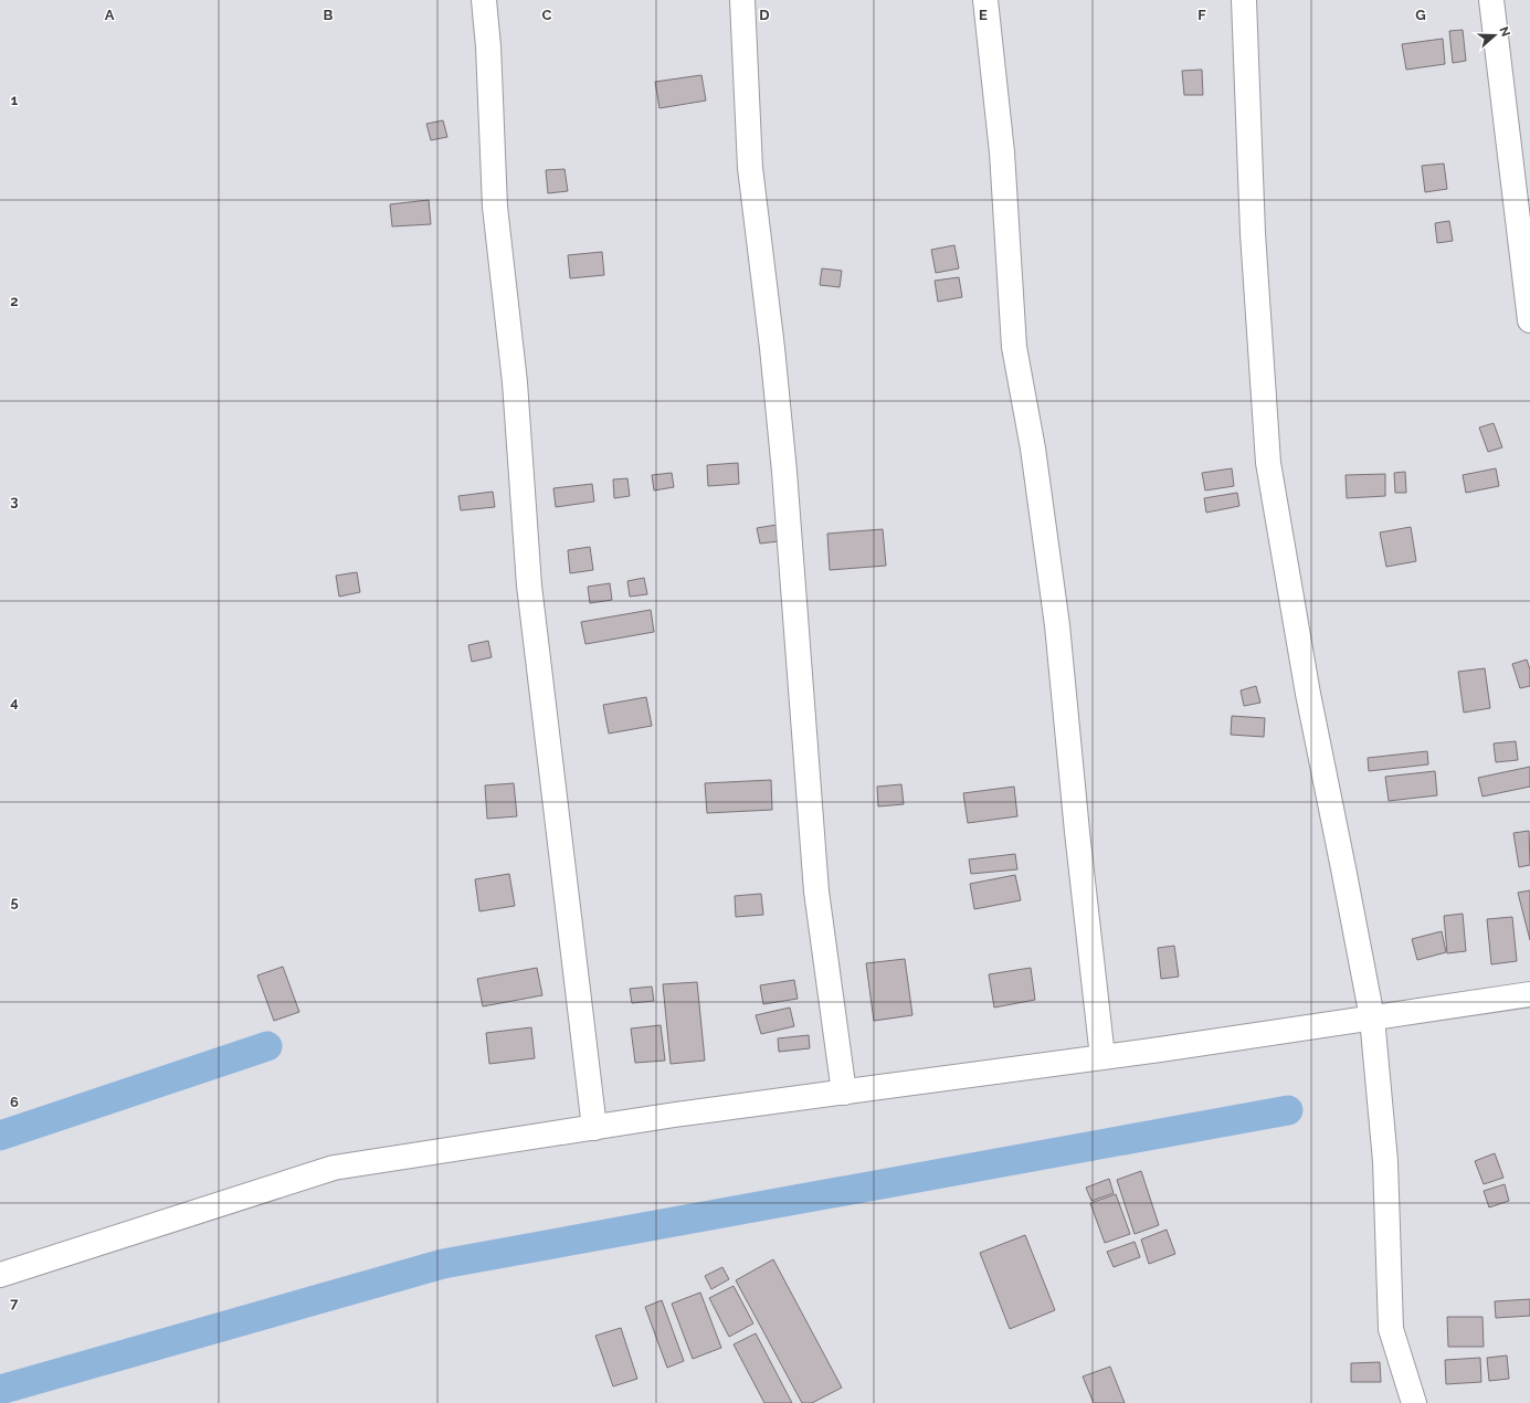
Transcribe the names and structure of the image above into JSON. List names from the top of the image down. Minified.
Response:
{"north":"right","grid":{"columns":["A","B","C","D","E","F","G"],"rows":["1","2","3","4","5","6","7"]}}
